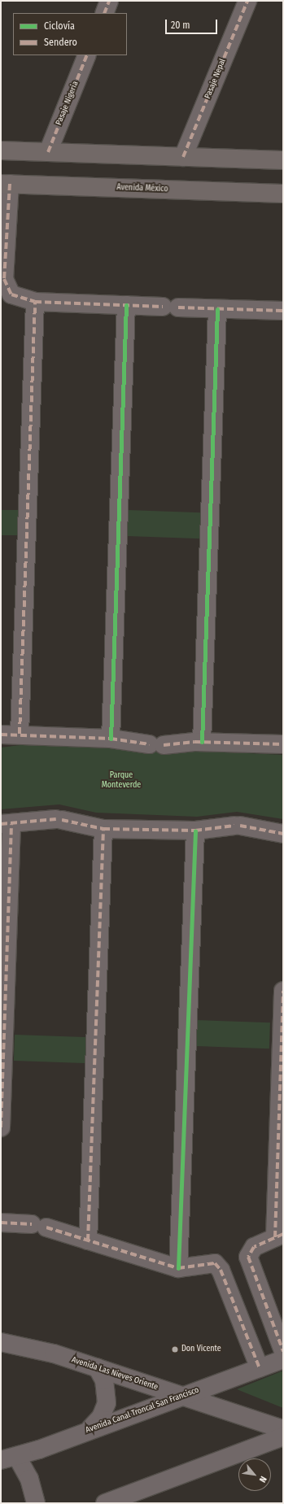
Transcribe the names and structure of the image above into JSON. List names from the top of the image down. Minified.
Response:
{"streets":{"main road":["Avenida México"],"street":["Pasaje Nepal","Pasaje Nigeria","Avenida Las Nieves Oriente","Avenida Canal Troncal San Francisco"]},"crossings":[["Avenida Las Nieves Oriente","Avenida Canal Troncal San Francisco"]],"parks":["Parque Monteverde"],"places":["Don Vicente"],"legend":["Ciclovía","Sendero"],"scale_bar":"20 m","north":"bottom right"}
